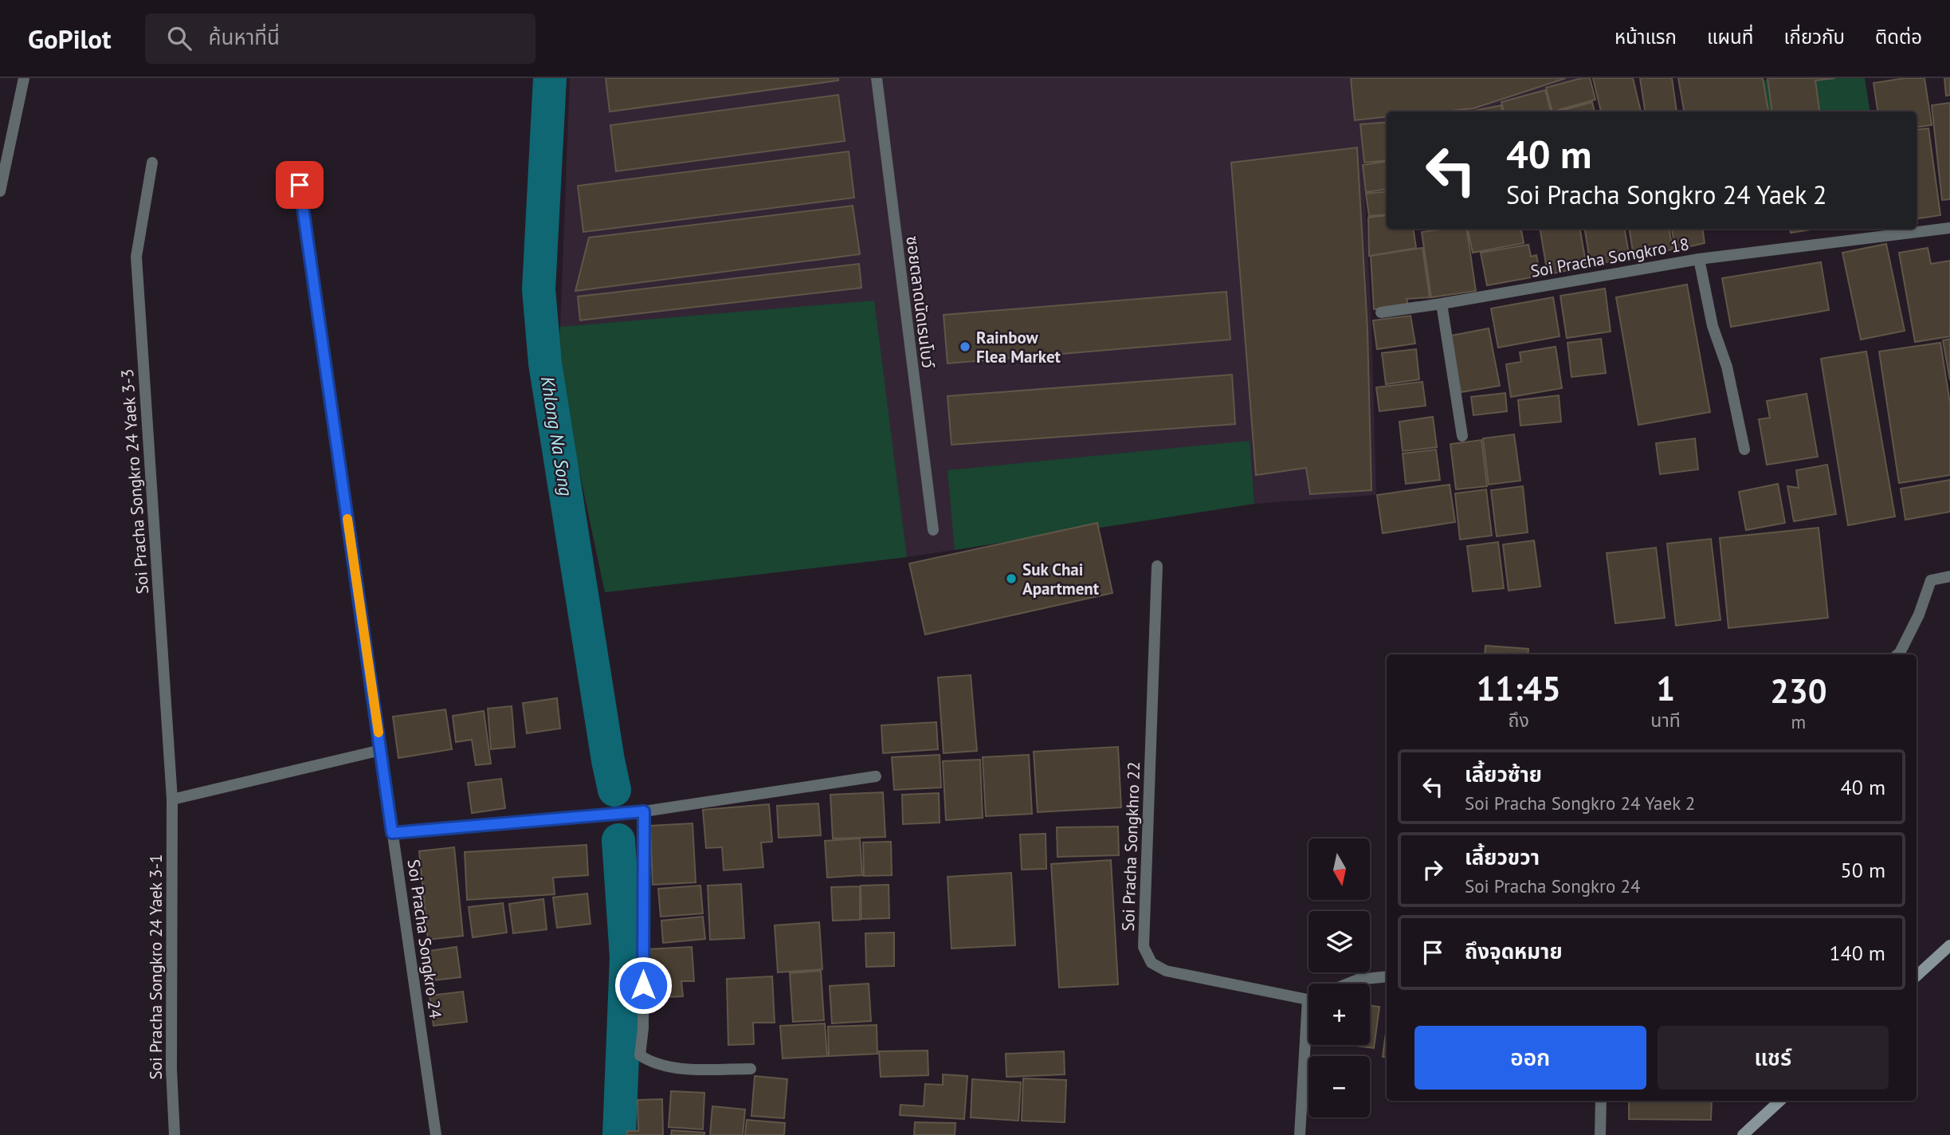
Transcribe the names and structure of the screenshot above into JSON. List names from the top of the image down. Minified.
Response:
{"streets":{"street":["Soi Pracha Songkro 18","ซอยตลาดนัดเรนโบว์","Soi Pracha Songkro 24 Yaek 3-3","Soi Pracha Songkhro 22","Soi Pracha Songkro 24","Soi Pracha Songkro 24 Yaek 3-1"]},"crossings":[["Soi Pracha Songkro 24 Yaek 3-3","Soi Pracha Songkro 24 Yaek 3-1"]],"water":["Khlong Na Song"],"places":["Rainbow Flea Market","Suk Chai Apartment"],"north":"bottom","page":{"header":"GoPilot","search":"ค้นหาที่นี่","nav":["หน้าแรก","แผนที่","เกี่ยวกับ","ติดต่อ"],"turn":["40 m","Soi Pracha Songkro 24 Yaek 2"],"eta":["11:45","ถึง","1","นาที","230","m"],"list":[{"name":"เลี้ยวซ้าย","note":"Soi Pracha Songkro 24 Yaek 2","value":"40 m"},{"name":"เลี้ยวขวา","note":"Soi Pracha Songkro 24","value":"50 m"},{"name":"ถึงจุดหมาย","value":"140 m"}],"map_buttons":["+","−"],"buttons":["ออก","แชร์"]}}
